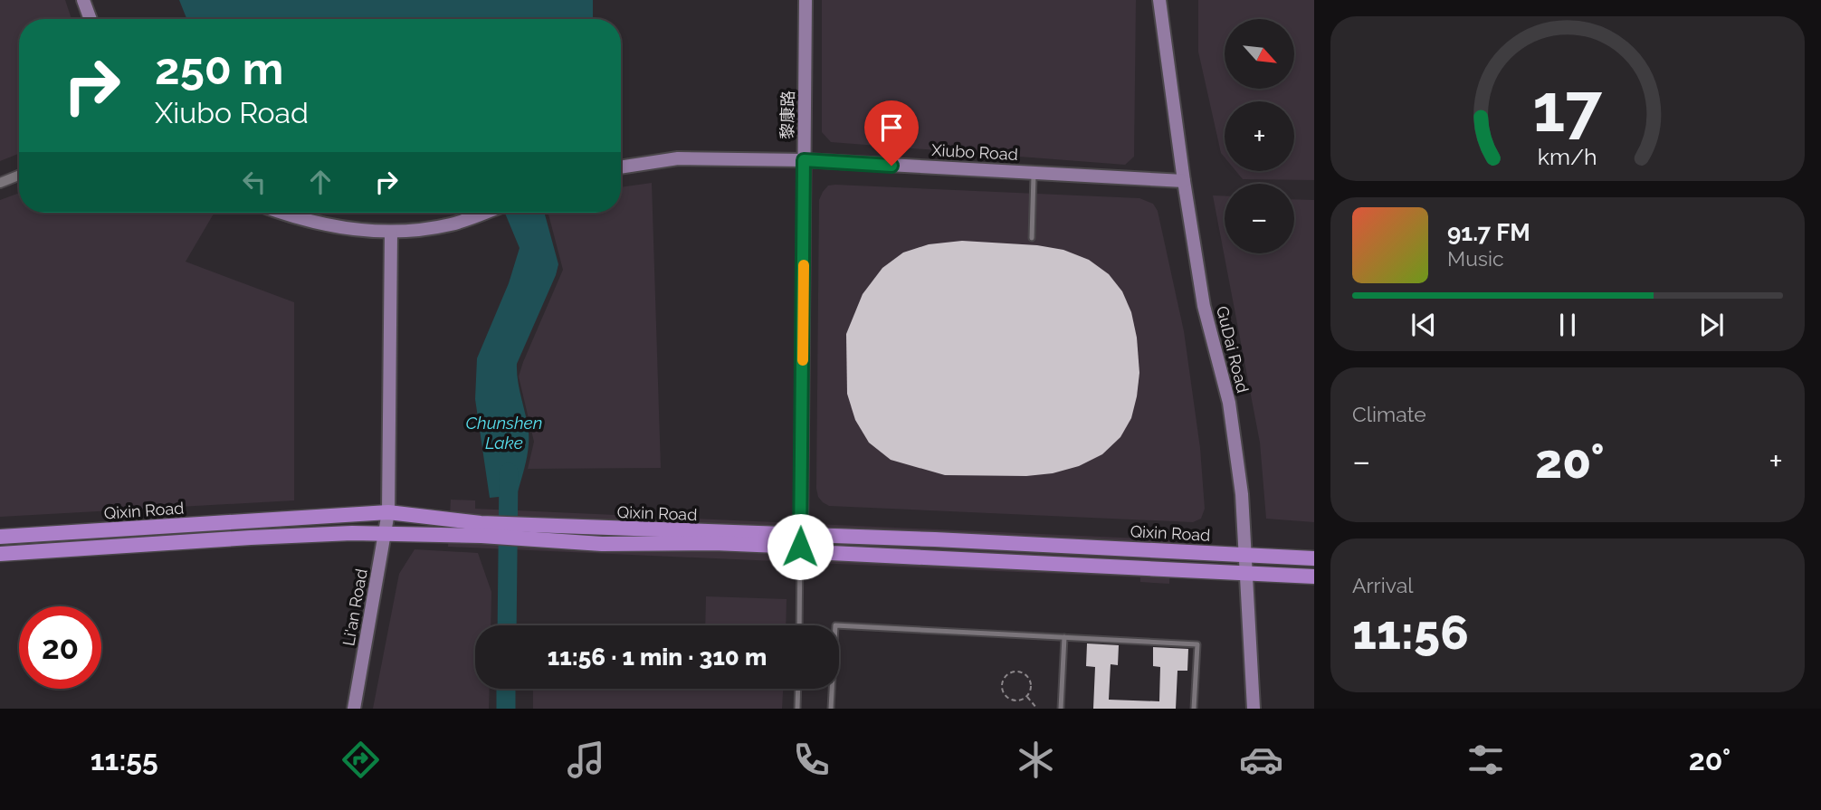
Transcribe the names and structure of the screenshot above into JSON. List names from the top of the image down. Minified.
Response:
{"streets":{"main road":["Qixin Road"],"street":["黎康路","Xiubo Road","GuDai Road","Li'an Road"]},"crossings":[["黎康路","Xiubo Road"],["黎康路","Qixin Road"],["Xiubo Road","GuDai Road"],["GuDai Road","Qixin Road"],["Qixin Road","Li'an Road"]],"water":["Chunshen Lake"],"north":"bottom right","page":{"map_buttons":["+","−"],"turn":["250 m","Xiubo Road"],"song":["91.7 FM","Music"],"tile":["Climate",["Arrival","11:56"]],"heat":["−","20°","+"],"limit":"20","trip":"11:56 · 1 min · 310 m","tabs":["11:55","20°"],"gauge":["17","km/h"]}}
